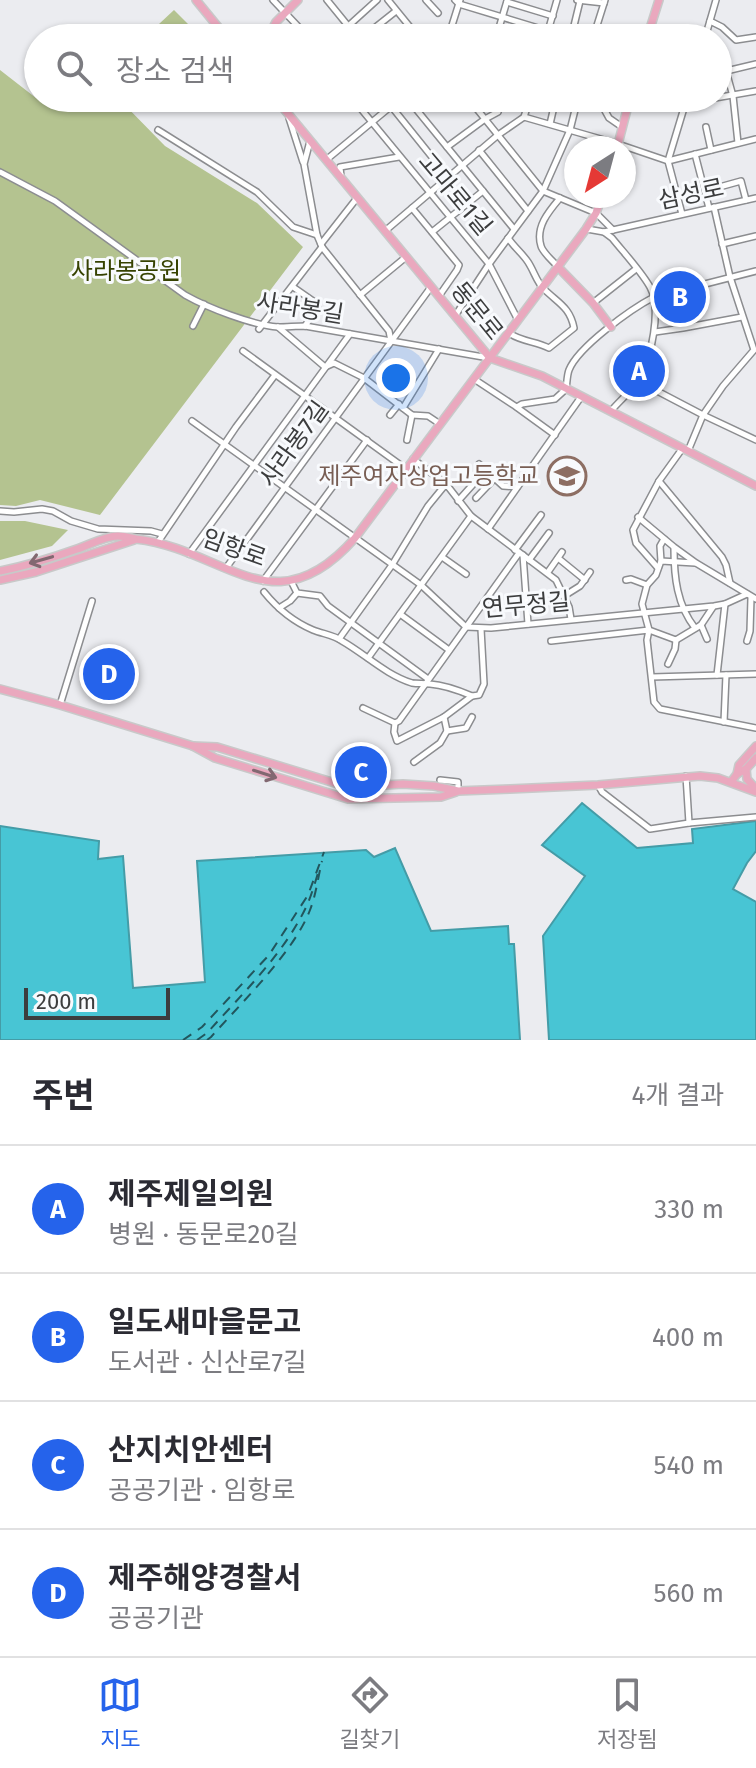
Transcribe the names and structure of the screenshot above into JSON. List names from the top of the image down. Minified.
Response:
{"streets":{"main road":["동문로","임항로"],"street":["고마로1길","삼성로","사라봉길","사라봉7길","연무정길"]},"crossings":[["고마로1길","임항로"],["삼성로","임항로"],["사라봉길","동문로"],["사라봉길","사라봉7길"],["사라봉길","임항로"],["동문로","사라봉7길"],["동문로","임항로"],["사라봉7길","임항로"],["사라봉7길","연무정길"],["임항로","연무정길"]],"parks":["사라봉공원"],"places":{"school or university":["제주여자상업고등학교"]},"scale_bar":"200 m","north":"bottom left","page":{"search":"장소 검색","pins":["B","A","D","C"],"scale":"200 m","heading":["주변","4개 결과"],"list":[{"mark":"A","name":"제주제일의원","note":"병원 · 동문로20길","value":"330 m"},{"mark":"B","name":"일도새마을문고","note":"도서관 · 신산로7길","value":"400 m"},{"mark":"C","name":"산지치안센터","note":"공공기관 · 임항로","value":"540 m"},{"mark":"D","name":"제주해양경찰서","note":"공공기관","value":"560 m"}],"nav":["지도","길찾기","저장됨"]}}
